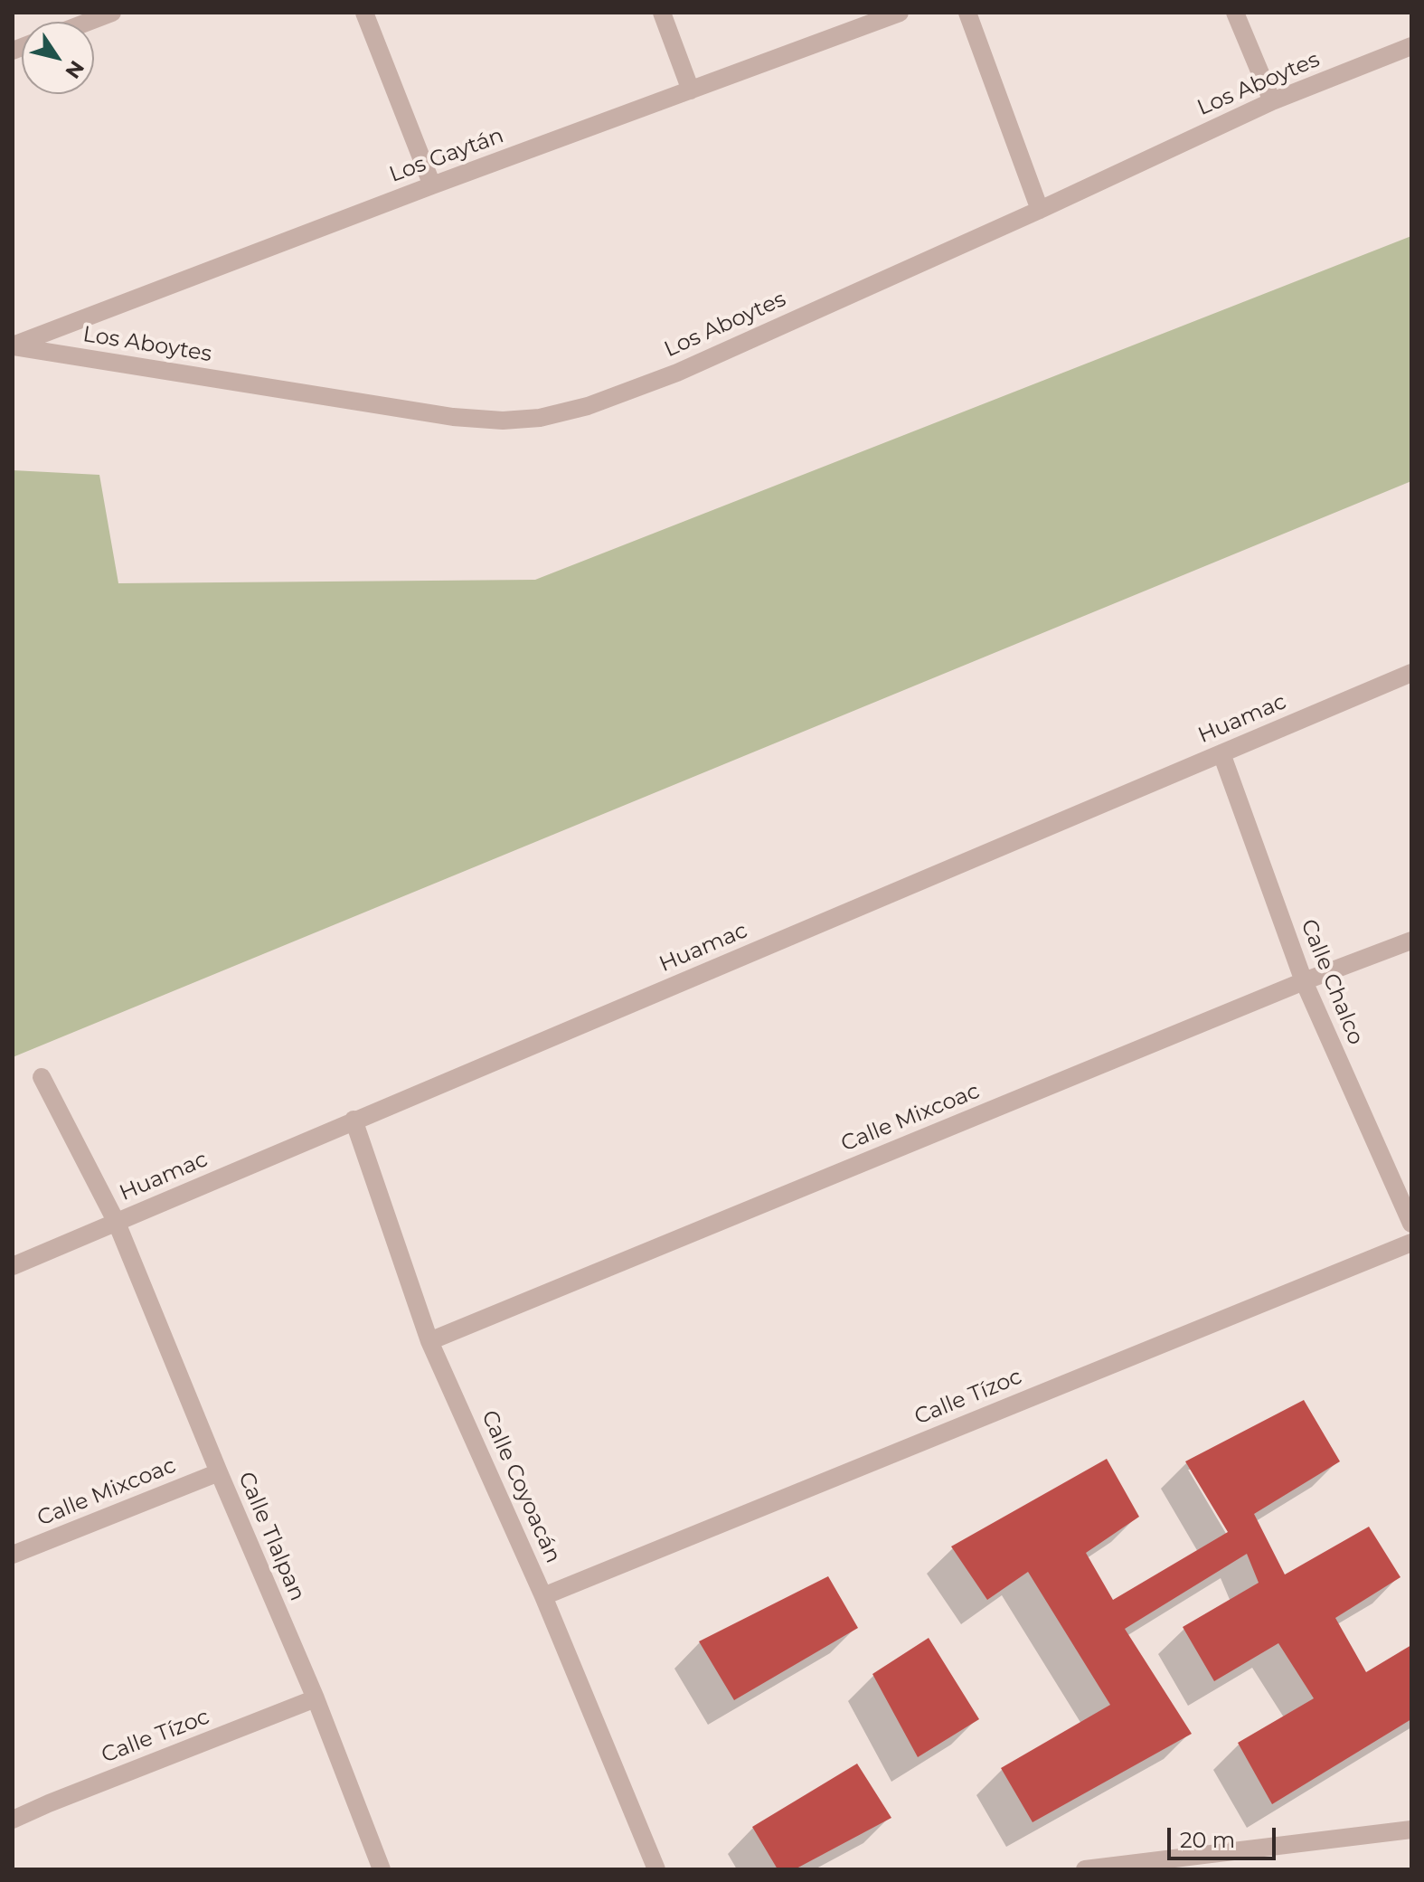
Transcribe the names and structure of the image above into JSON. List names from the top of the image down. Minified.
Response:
{"streets":{"street":["Los Aboytes","Los Gaytán","Huamac","Calle Chalco","Calle Mixcoac","Calle Tízoc","Calle Coyoacán","Calle Tlalpan"]},"crossings":[["Los Aboytes","Los Gaytán"],["Huamac","Calle Chalco"],["Huamac","Calle Coyoacán"],["Huamac","Calle Tlalpan"],["Calle Chalco","Calle Mixcoac"],["Calle Mixcoac","Calle Coyoacán"],["Calle Mixcoac","Calle Tlalpan"],["Calle Tízoc","Calle Coyoacán"],["Calle Tízoc","Calle Tlalpan"]],"scale_bar":"20 m","north":"bottom right"}
